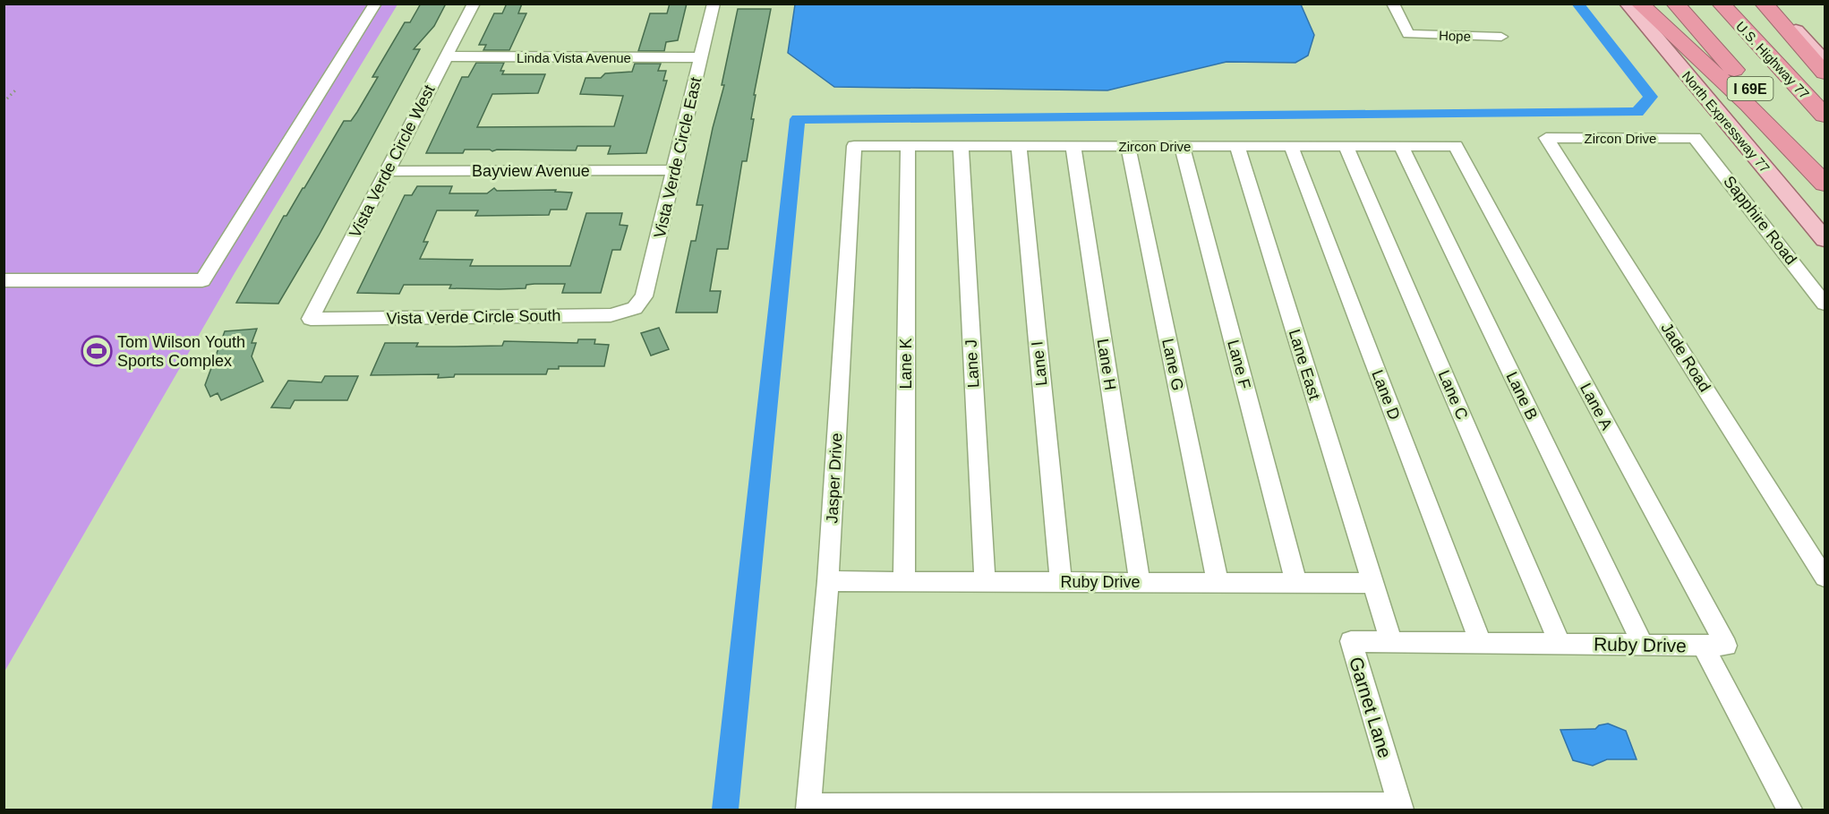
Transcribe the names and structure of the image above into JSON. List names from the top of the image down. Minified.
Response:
{"streets":{"highway":["U.S. Highway 77","I 69E"],"main road":["North Expressway 77"],"street":["Hope","Linda Vista Avenue","Zircon Drive","Vista Verde Circle East","Vista Verde Circle West","Bayview Avenue","Sapphire Road","Vista Verde Circle South","Jade Road","Lane K","Lane J","Lane I","Lane H","Lane G","Lane F","Lane East","Lane D","Lane C","Lane B","Lane A","Jasper Drive","Ruby Drive","Garnet Lane"]},"crossings":[["Linda Vista Avenue","Vista Verde Circle East"],["Linda Vista Avenue","Vista Verde Circle West"],["Zircon Drive","Sapphire Road"],["Zircon Drive","Jade Road"],["Zircon Drive","Lane K"],["Zircon Drive","Lane J"],["Zircon Drive","Lane I"],["Zircon Drive","Lane H"],["Zircon Drive","Lane G"],["Zircon Drive","Lane F"],["Zircon Drive","Lane East"],["Zircon Drive","Lane D"],["Zircon Drive","Lane C"],["Zircon Drive","Lane B"],["Zircon Drive","Lane A"],["Zircon Drive","Jasper Drive"],["Vista Verde Circle East","Bayview Avenue"],["Vista Verde Circle East","Vista Verde Circle South"],["Vista Verde Circle West","Bayview Avenue"],["Vista Verde Circle West","Vista Verde Circle South"],["Lane K","Ruby Drive"],["Lane J","Ruby Drive"],["Lane I","Ruby Drive"],["Lane H","Ruby Drive"],["Lane G","Ruby Drive"],["Lane F","Ruby Drive"],["Lane East","Ruby Drive"],["Lane D","Ruby Drive"],["Lane C","Ruby Drive"],["Lane B","Ruby Drive"],["Lane A","Ruby Drive"],["Jasper Drive","Ruby Drive"],["Ruby Drive","Garnet Lane"]],"places":{"sports":["Tom Wilson Youth Sports Complex"]}}
